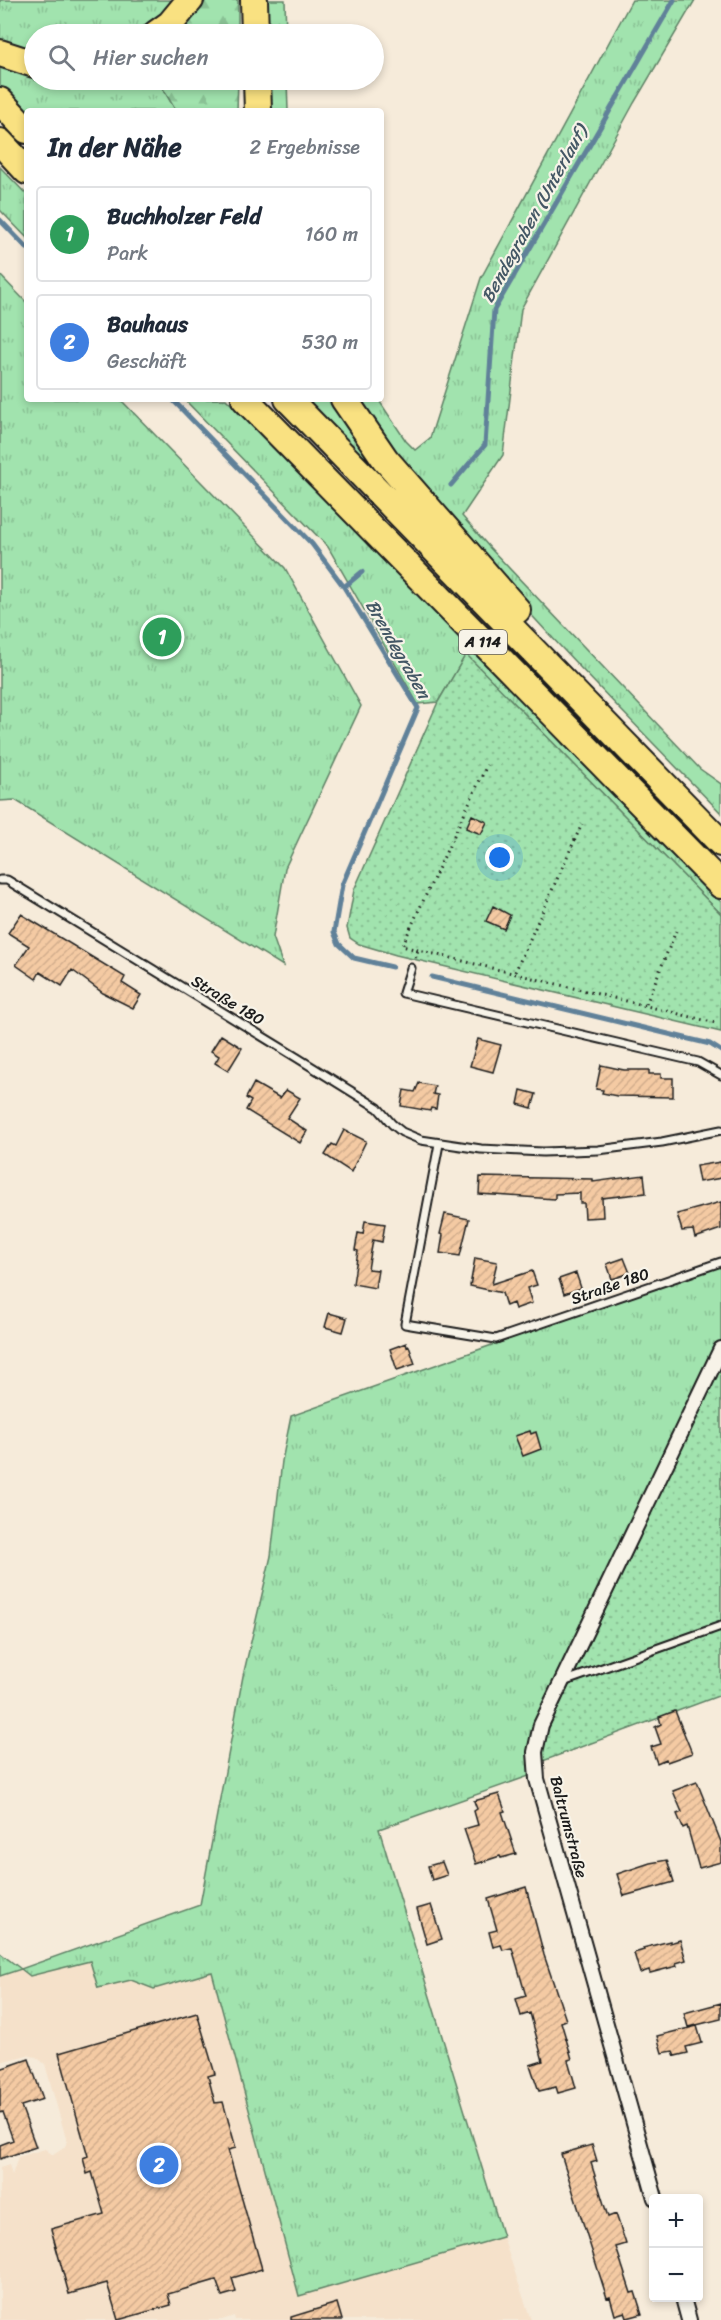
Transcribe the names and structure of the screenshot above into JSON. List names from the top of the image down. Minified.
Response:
{"streets":{"highway":["A 114"],"street":["Baltrumstraße"],"lane":["Straße 180"]},"water":["Bendegraben (Unterlauf)","Brendegraben"],"page":{"search":"Hier suchen","heading":["In der Nähe","2 Ergebnisse"],"list":[{"mark":"1","name":"Buchholzer Feld","note":"Park","value":"160 m"},{"mark":"2","name":"Bauhaus","note":"Geschäft","value":"530 m"}],"pins":["1","2"],"map_buttons":["+","−"]}}
